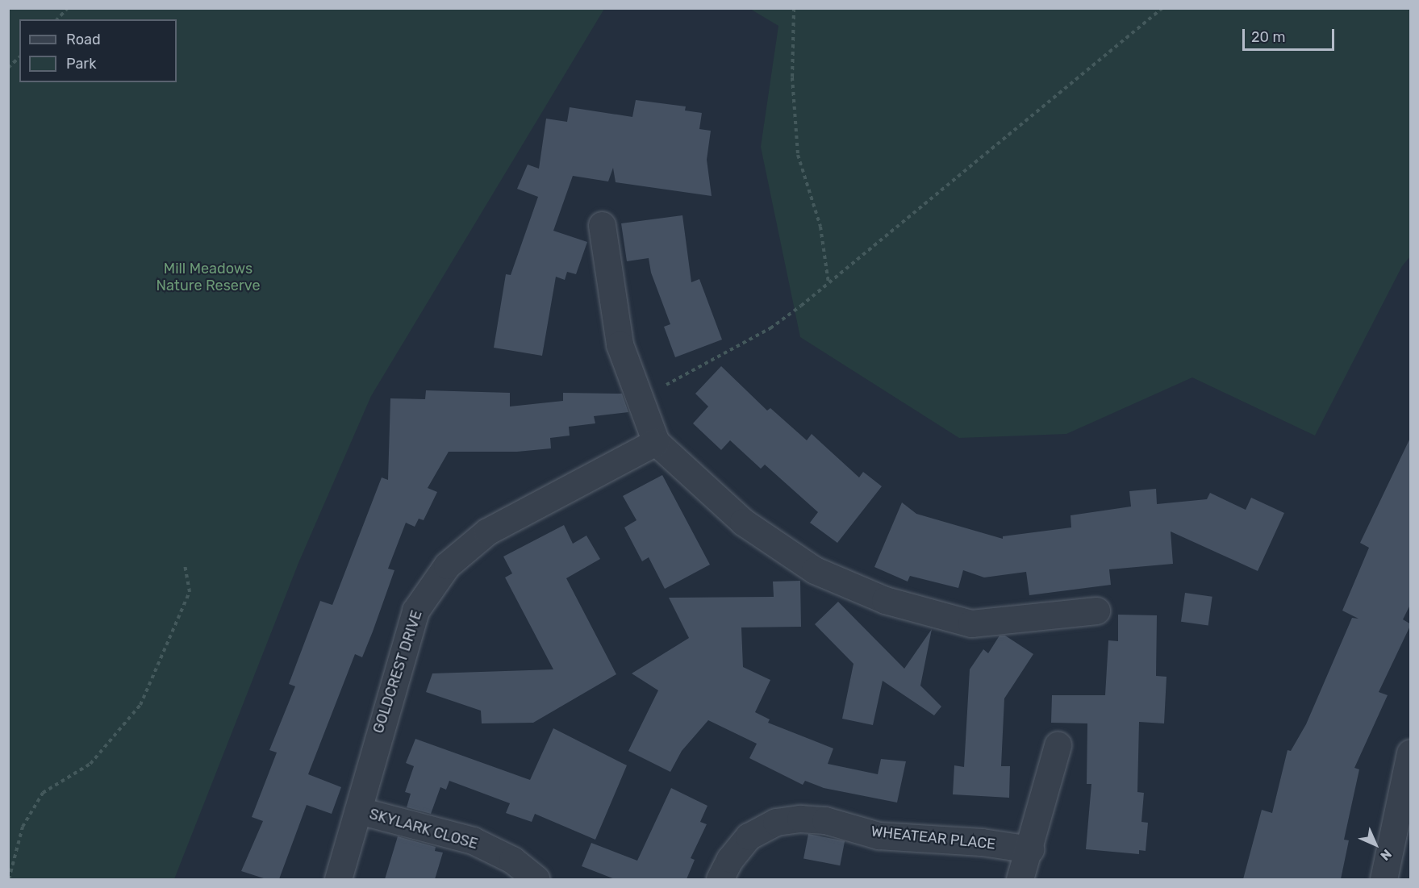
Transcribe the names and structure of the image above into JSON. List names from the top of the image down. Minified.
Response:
{"streets":{"street":["GOLDCREST DRIVE","SKYLARK CLOSE","WHEATEAR PLACE"]},"crossings":[["GOLDCREST DRIVE","SKYLARK CLOSE"]],"parks":["Mill Meadows Nature Reserve"],"legend":["Road","Park"],"scale_bar":"20 m","north":"bottom right"}
